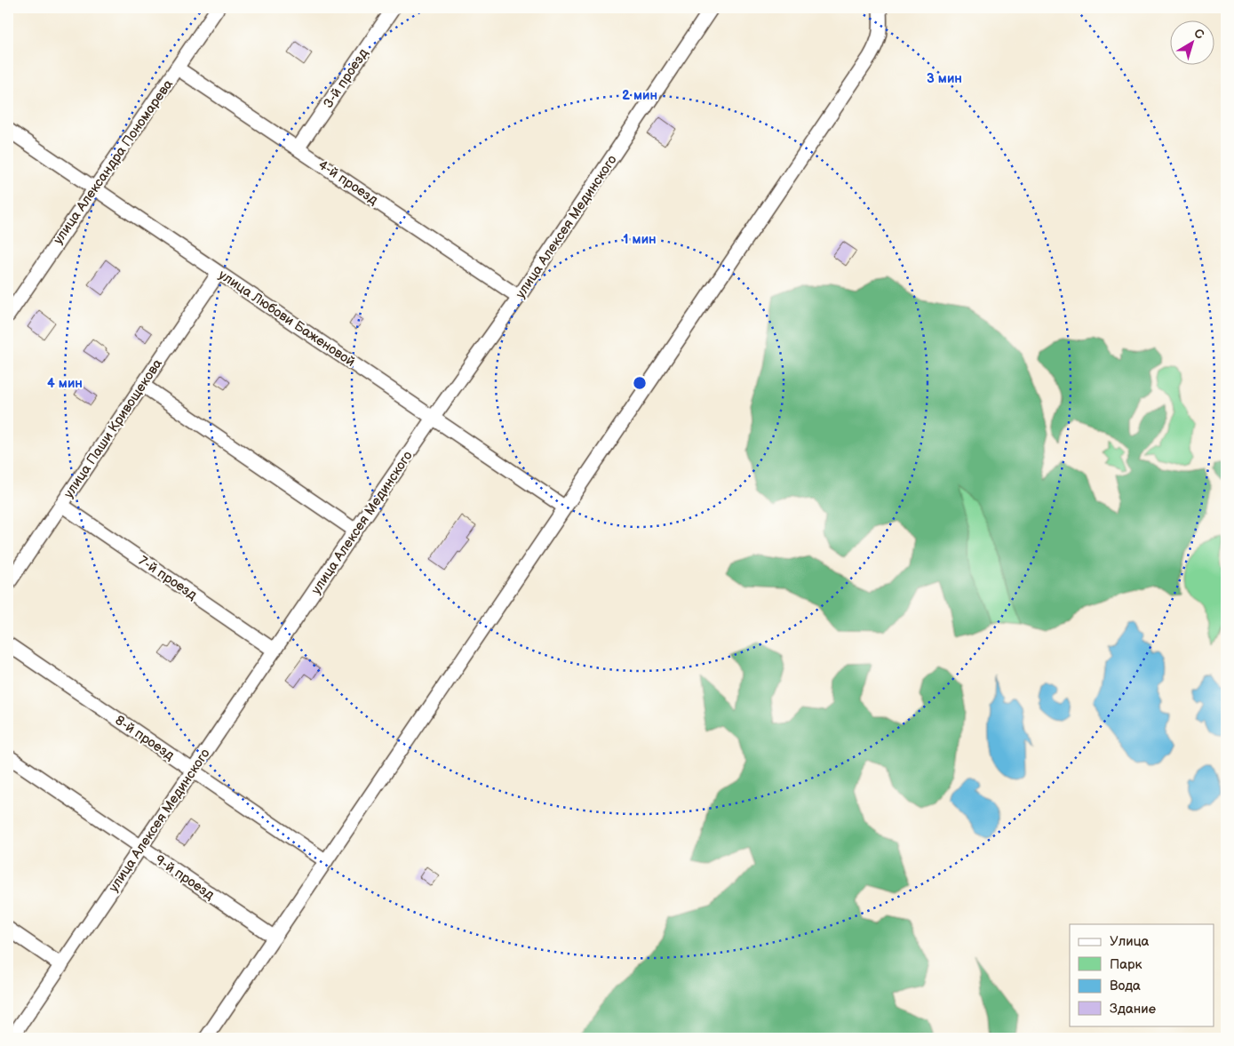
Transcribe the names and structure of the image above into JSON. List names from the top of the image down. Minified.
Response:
{"streets":{"street":["3-й проезд","улица Александра Пономарева","4-й проезд","улица Алексея Мединского","улица Любови Баженовой","улица Паши Кривощекова","7-й проезд","8-й проезд","9-й проезд"]},"crossings":[["3-й проезд","4-й проезд"],["улица Александра Пономарева","4-й проезд"],["улица Александра Пономарева","улица Любови Баженовой"],["4-й проезд","улица Алексея Мединского"],["улица Алексея Мединского","улица Любови Баженовой"],["улица Алексея Мединского","7-й проезд"],["улица Алексея Мединского","8-й проезд"],["улица Алексея Мединского","9-й проезд"],["улица Любови Баженовой","улица Паши Кривощекова"],["улица Паши Кривощекова","7-й проезд"]],"legend":["Улица","Парк","Вода","Здание"],"north":"top right","rings":["3 мин","2 мин","1 мин","4 мин"]}
